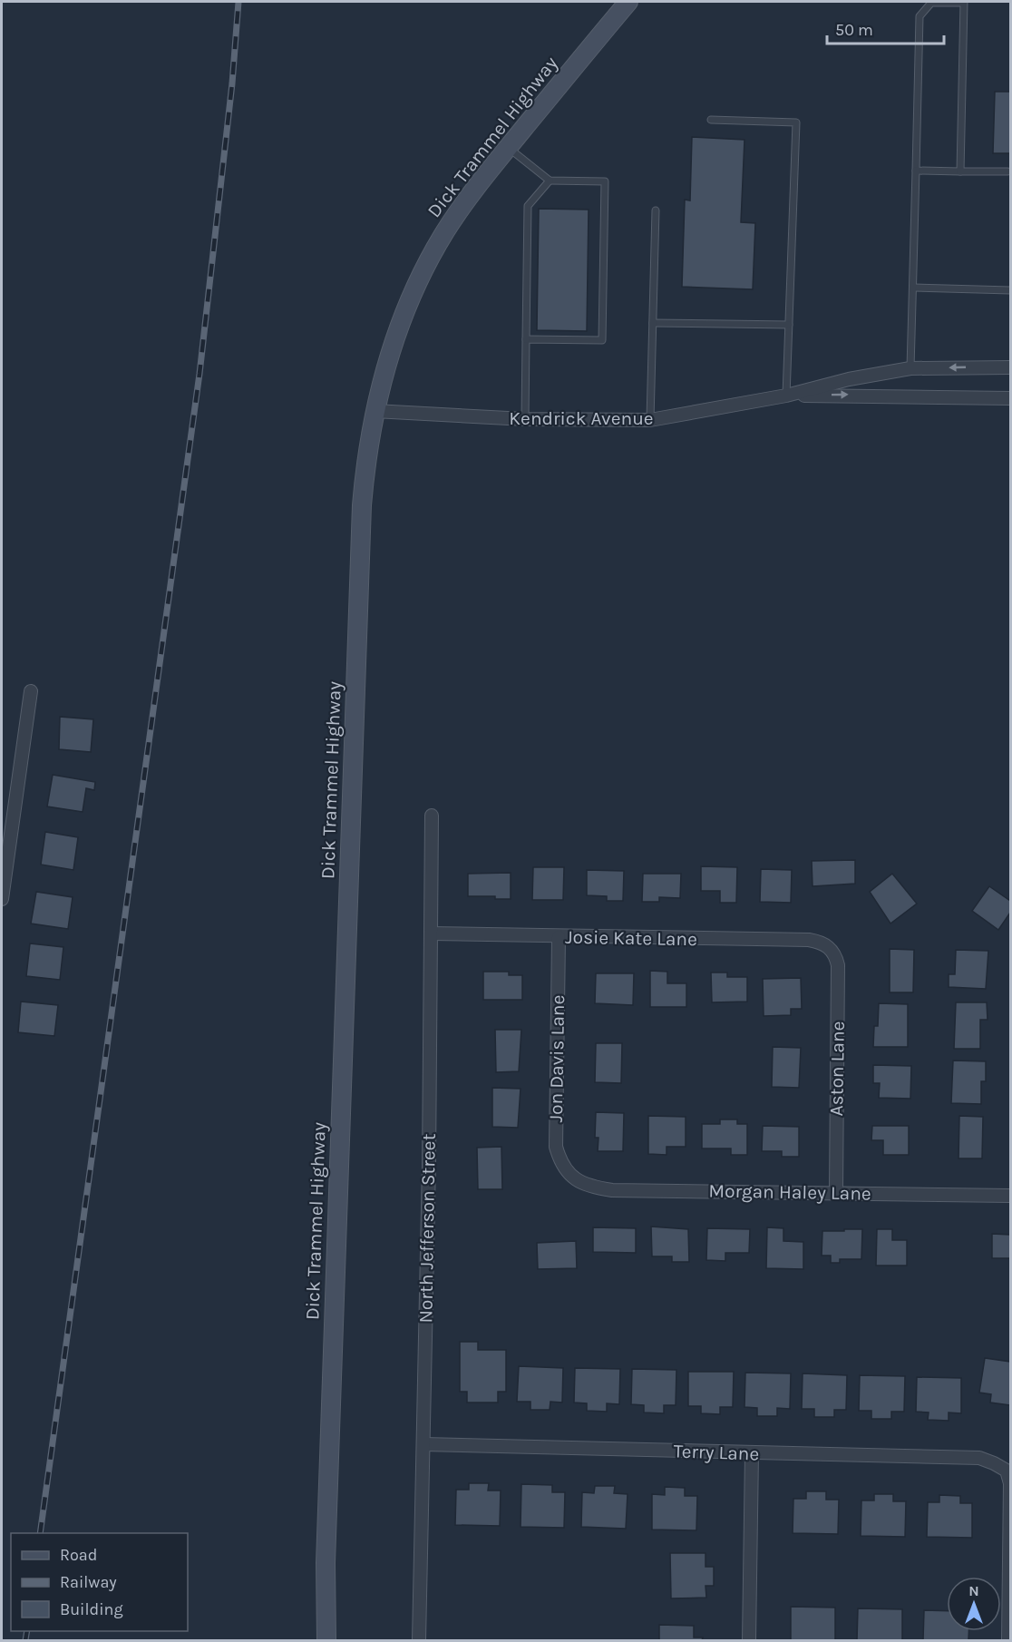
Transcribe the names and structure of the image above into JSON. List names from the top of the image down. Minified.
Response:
{"streets":{"main road":["Dick Trammel Highway"],"street":["Kendrick Avenue","Josie Kate Lane","Jon Davis Lane","Aston Lane","Morgan Haley Lane","North Jefferson Street","Terry Lane"]},"crossings":[["Dick Trammel Highway","Kendrick Avenue"],["Josie Kate Lane","Jon Davis Lane"],["Josie Kate Lane","Aston Lane"],["Josie Kate Lane","North Jefferson Street"],["Jon Davis Lane","Morgan Haley Lane"],["Aston Lane","Morgan Haley Lane"],["North Jefferson Street","Terry Lane"]],"legend":["Road","Railway","Building"],"scale_bar":"50 m","north":"top"}
